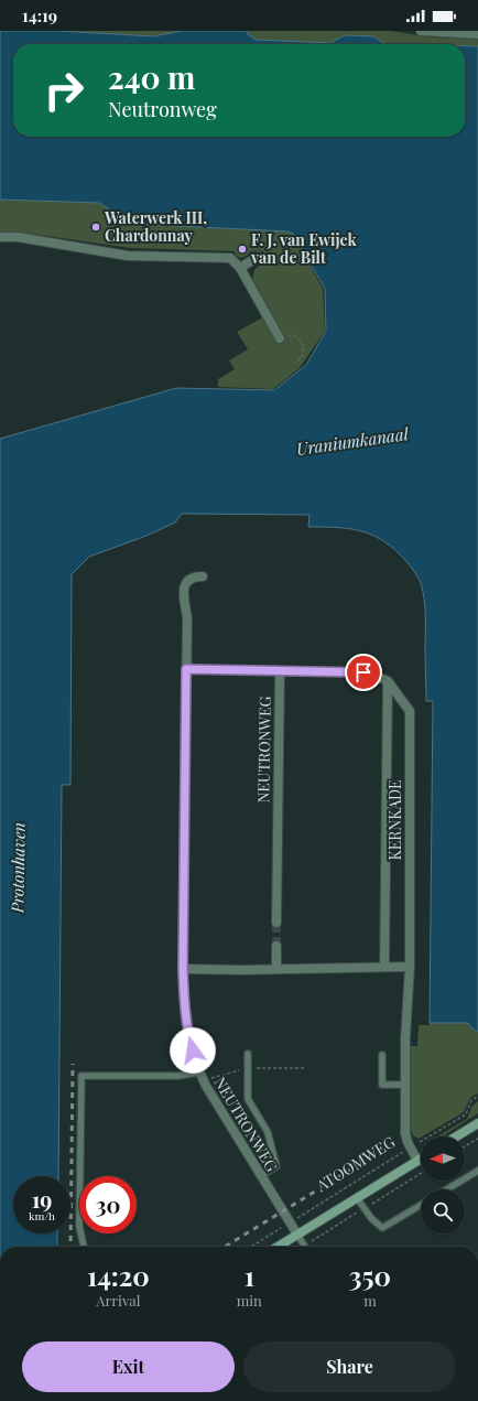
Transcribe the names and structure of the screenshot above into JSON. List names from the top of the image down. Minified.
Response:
{"streets":{"street":["NEUTRONWEG","KERNKADE","ATOOMWEG"]},"crossings":[["NEUTRONWEG","ATOOMWEG"],["KERNKADE","ATOOMWEG"]],"water":["Uraniumkanaal","Protonhaven"],"places":["Waterwerk III, Chardonnay","F. J. van Ewijck van de Bilt"],"north":"left","page":{"status":"14:19","turn":["240 m","Neutronweg"],"speed":"19 km/h","limit":"30","eta":["14:20","Arrival","1","min","350","m"],"buttons":["Exit","Share"]}}
